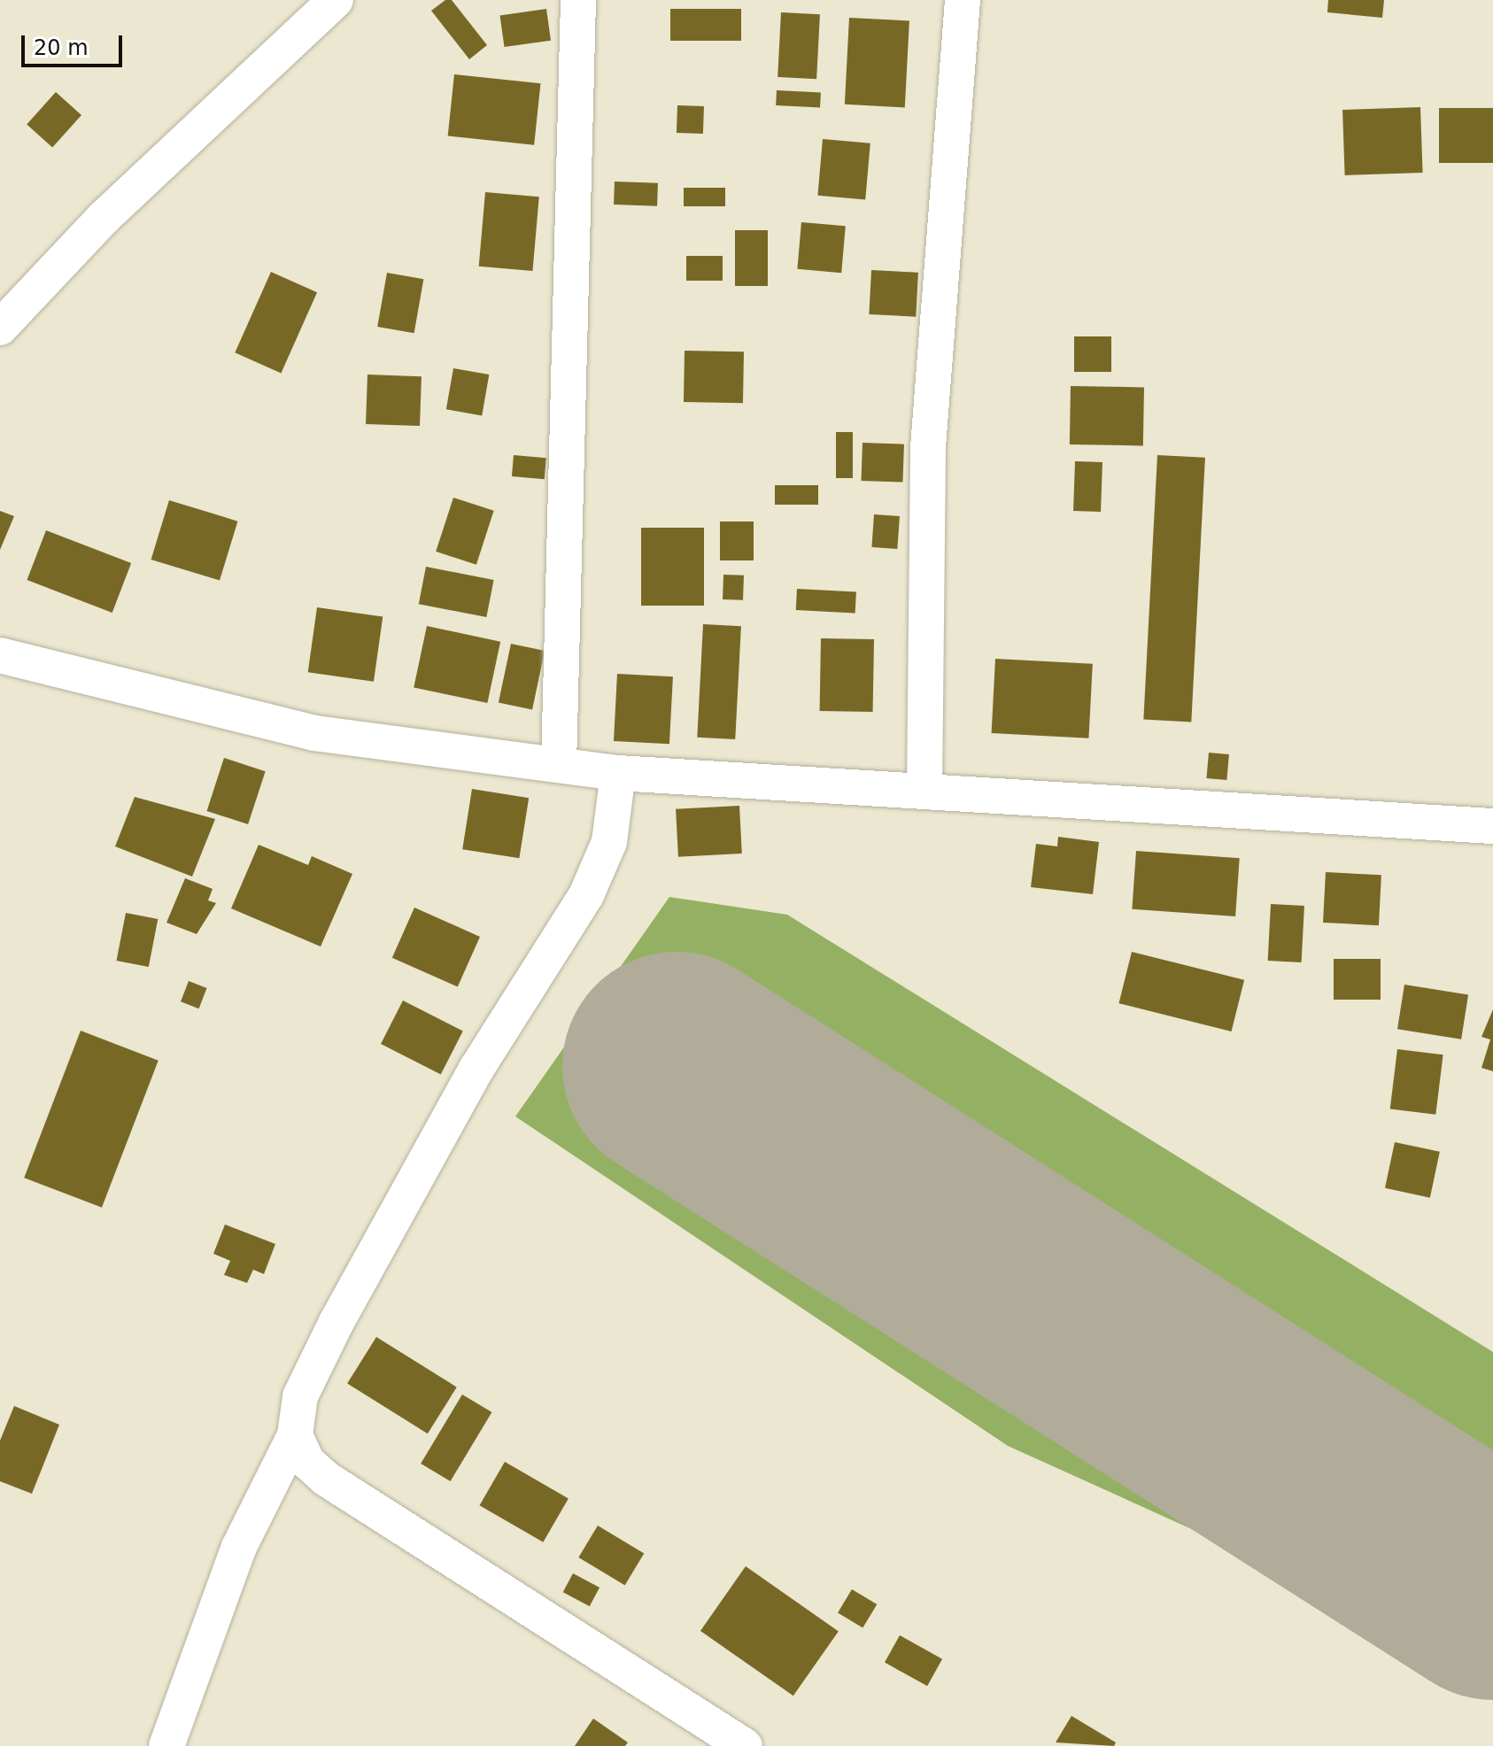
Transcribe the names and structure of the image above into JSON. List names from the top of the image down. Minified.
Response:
{"scale_bar":"20 m"}
